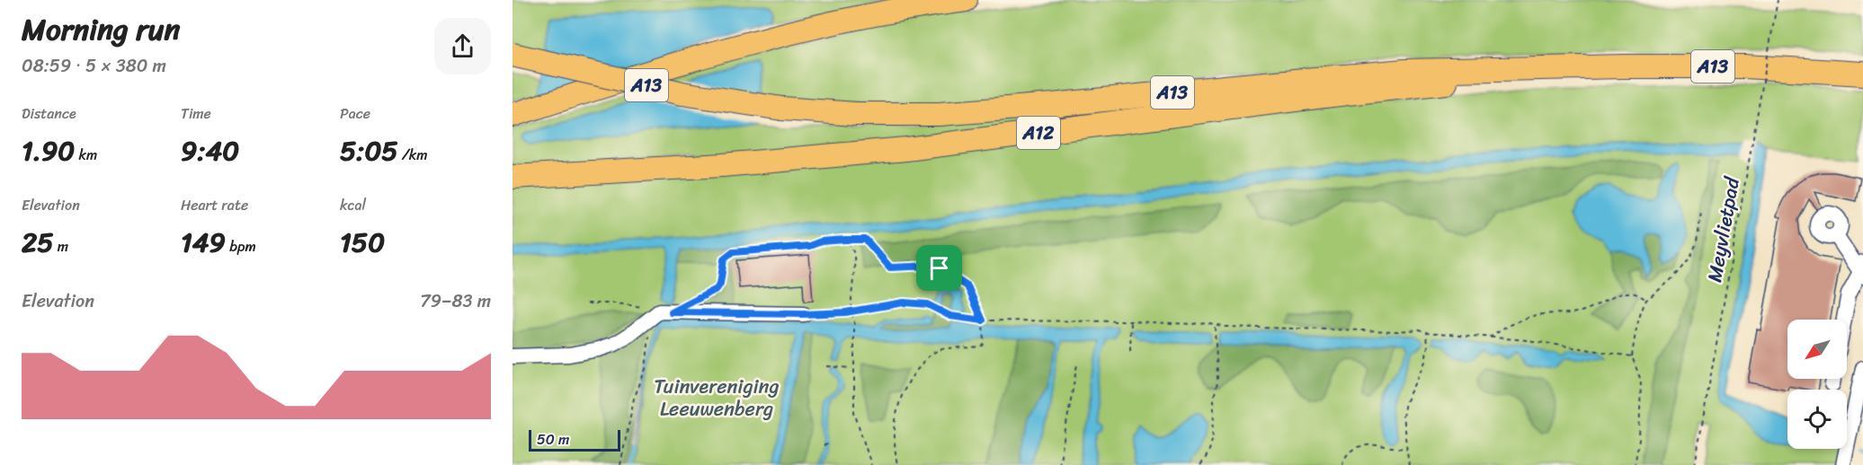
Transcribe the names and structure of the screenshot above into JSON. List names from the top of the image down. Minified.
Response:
{"streets":{"highway":["A13","A12"],"path":["Meyvlietpad"]},"crossings":[["A13","A12"]],"parks":["Tuinvereniging Leeuwenberg"],"scale_bar":"50 m","north":"bottom left","page":{"heading":["Morning run","08:59 · 5 × 380 m"],"stats":[["Distance","1.90 km"],["Time","9:40"],["Pace","5:05 /km"],["Elevation","25 m"],["Heart rate","149 bpm"],["kcal","150"]],"chart":["Elevation","79–83 m"],"scale":"50 m"}}
